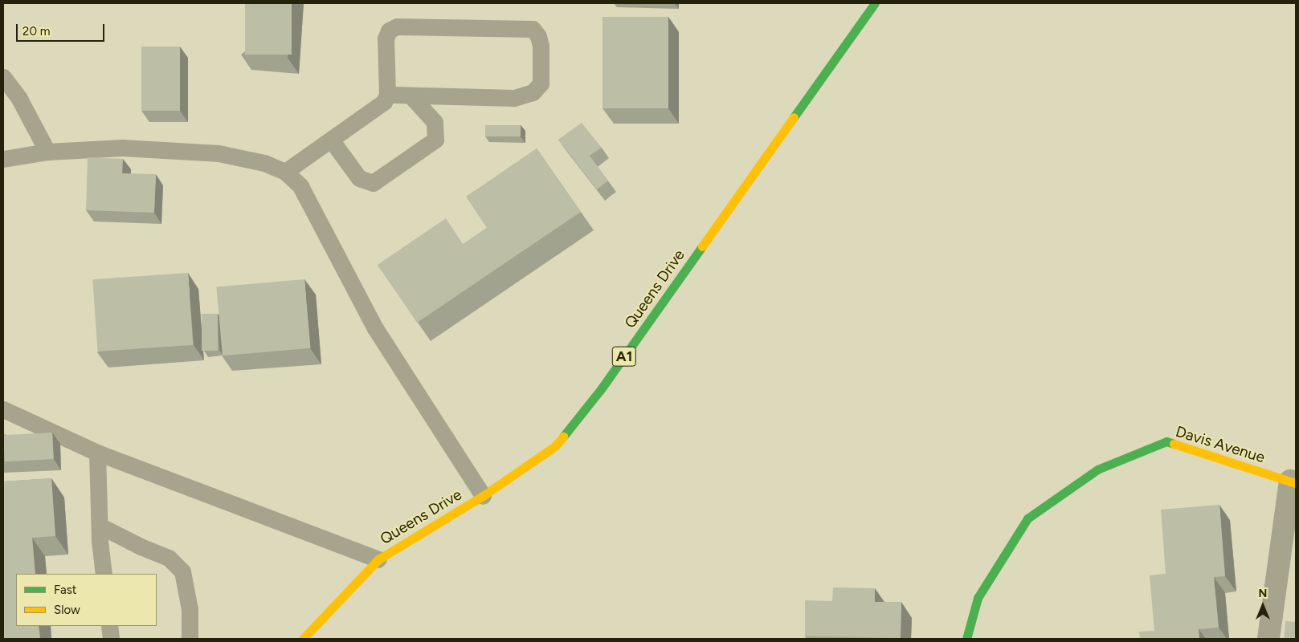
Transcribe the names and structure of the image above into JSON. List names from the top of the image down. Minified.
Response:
{"streets":{"main road":["Queens Drive","A1","Davis Avenue"]},"legend":["Fast","Slow"],"scale_bar":"20 m","north":"top"}
